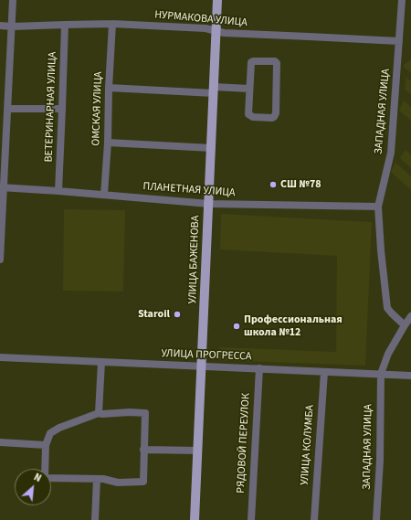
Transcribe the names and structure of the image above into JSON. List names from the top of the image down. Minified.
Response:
{"streets":{"main road":["УЛИЦА БАЖЕНОВА"],"street":["НУРМАКОВА УЛИЦА","ВЕТЕРИНАРНАЯ УЛИЦА","ОМСКАЯ УЛИЦА","ЗАПАДНАЯ УЛИЦА","ПЛАНЕТНАЯ УЛИЦА","УЛИЦА ПРОГРЕССА","РЯДОВОЙ ПЕРЕУЛОК","УЛИЦА КОЛУМБА"]},"crossings":[["НУРМАКОВА УЛИЦА","ВЕТЕРИНАРНАЯ УЛИЦА"],["НУРМАКОВА УЛИЦА","ОМСКАЯ УЛИЦА"],["НУРМАКОВА УЛИЦА","ЗАПАДНАЯ УЛИЦА"],["НУРМАКОВА УЛИЦА","УЛИЦА БАЖЕНОВА"],["ВЕТЕРИНАРНАЯ УЛИЦА","ПЛАНЕТНАЯ УЛИЦА"],["ОМСКАЯ УЛИЦА","ПЛАНЕТНАЯ УЛИЦА"],["ЗАПАДНАЯ УЛИЦА","ПЛАНЕТНАЯ УЛИЦА"],["ЗАПАДНАЯ УЛИЦА","УЛИЦА ПРОГРЕССА"],["ПЛАНЕТНАЯ УЛИЦА","УЛИЦА БАЖЕНОВА"],["УЛИЦА БАЖЕНОВА","УЛИЦА ПРОГРЕССА"],["УЛИЦА ПРОГРЕССА","РЯДОВОЙ ПЕРЕУЛОК"],["УЛИЦА ПРОГРЕССА","УЛИЦА КОЛУМБА"]],"places":["СШ №78","Staroil","Профессиональная школа №12"],"north":"top right"}
